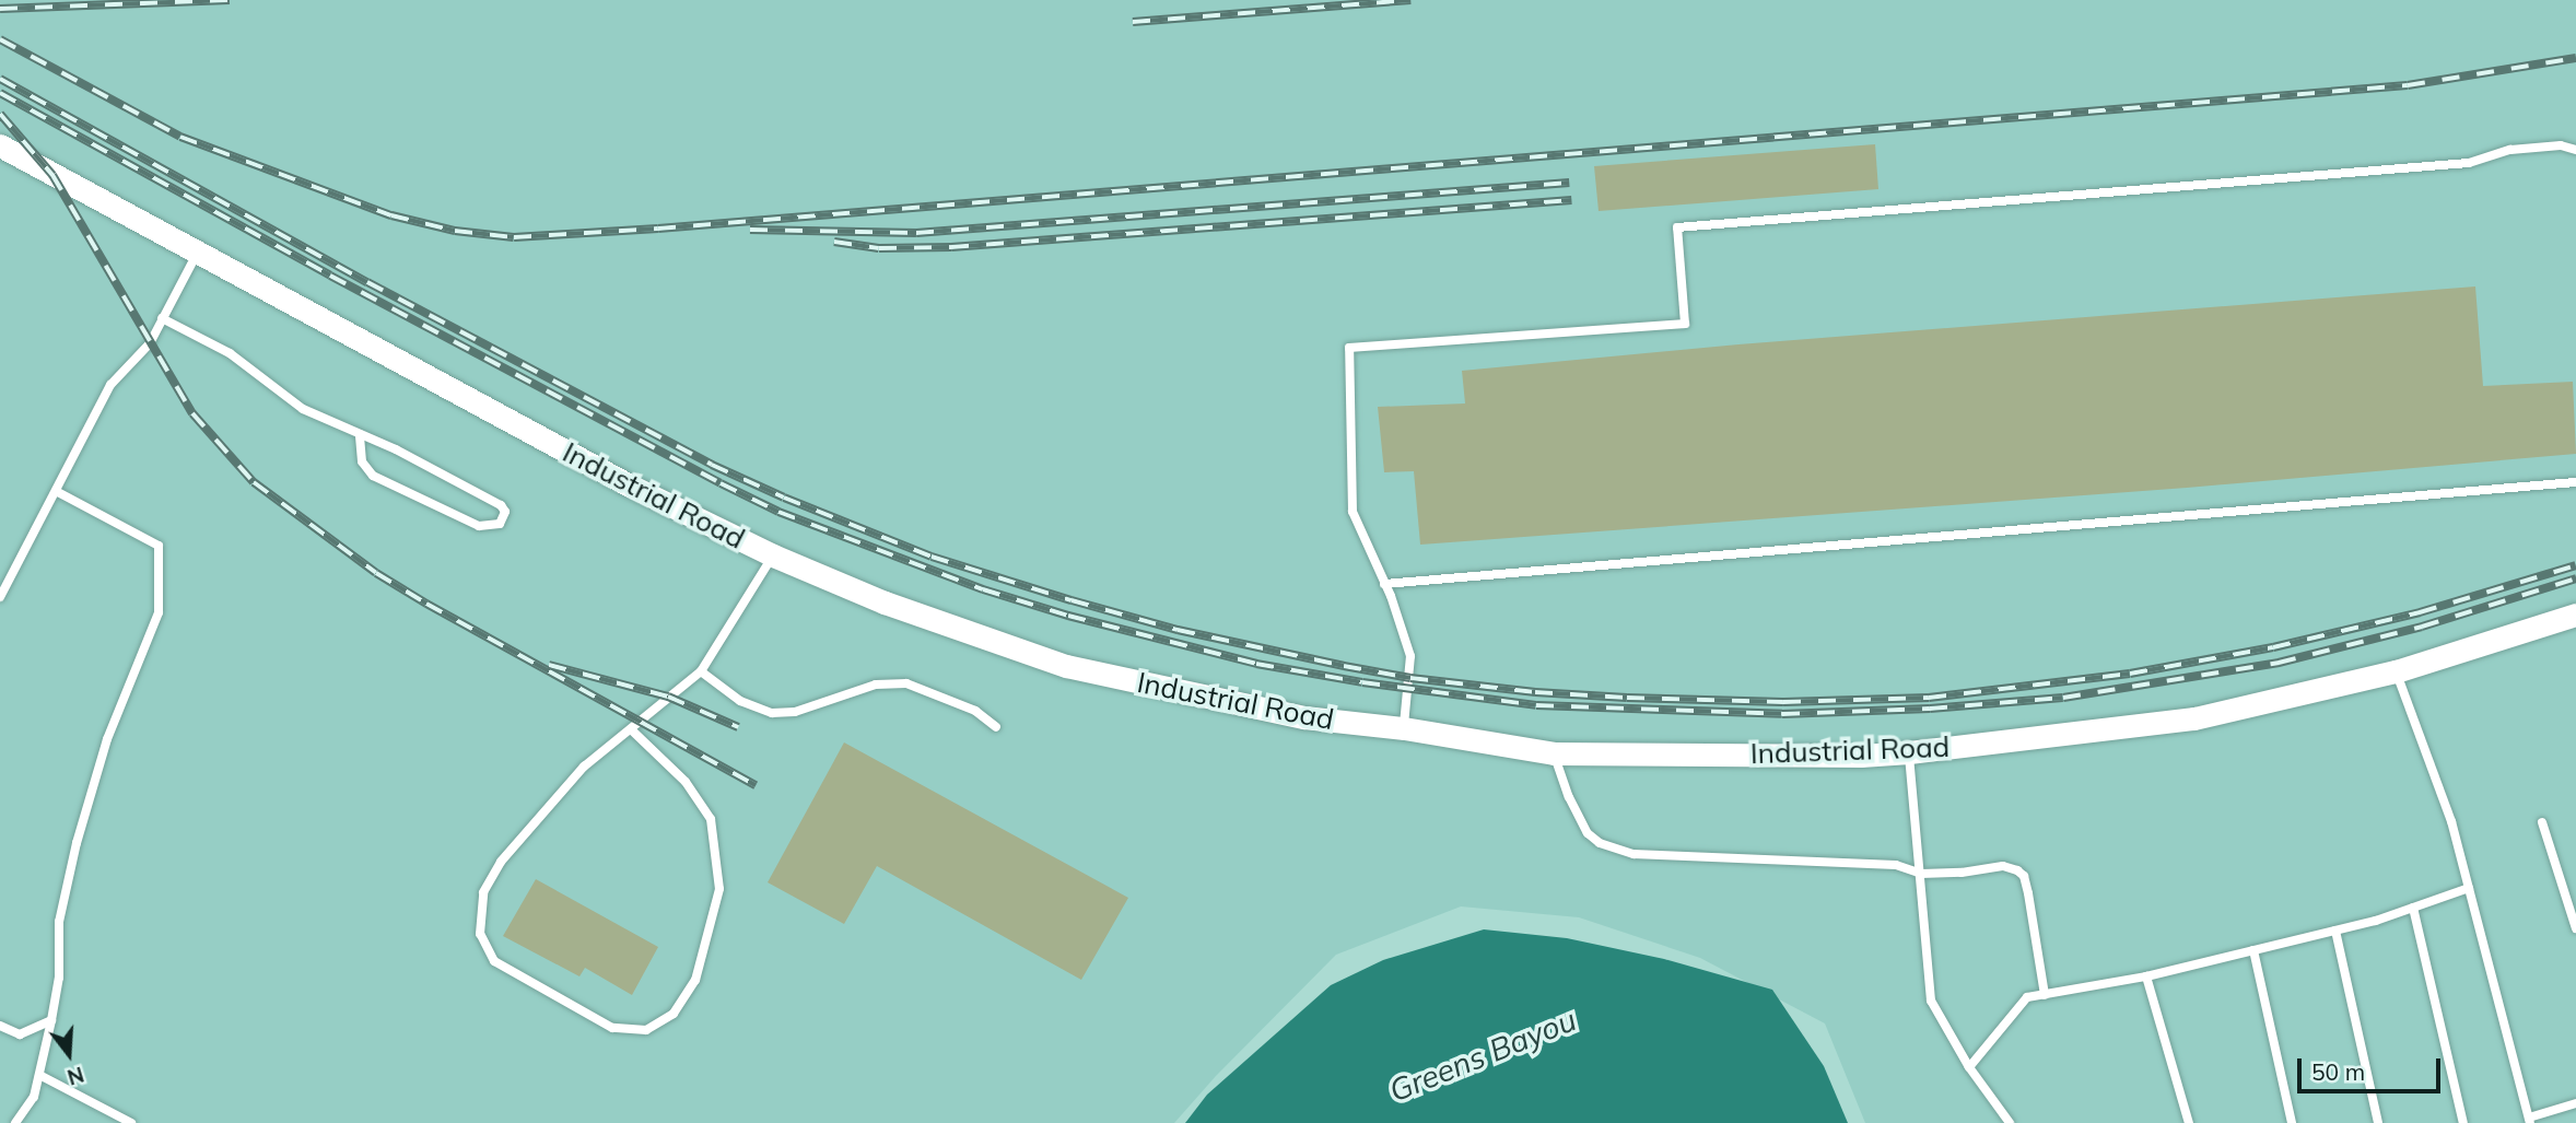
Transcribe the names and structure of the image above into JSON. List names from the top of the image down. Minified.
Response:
{"streets":{"street":["Industrial Road"]},"water":["Greens Bayou"],"scale_bar":"50 m","north":"bottom"}
